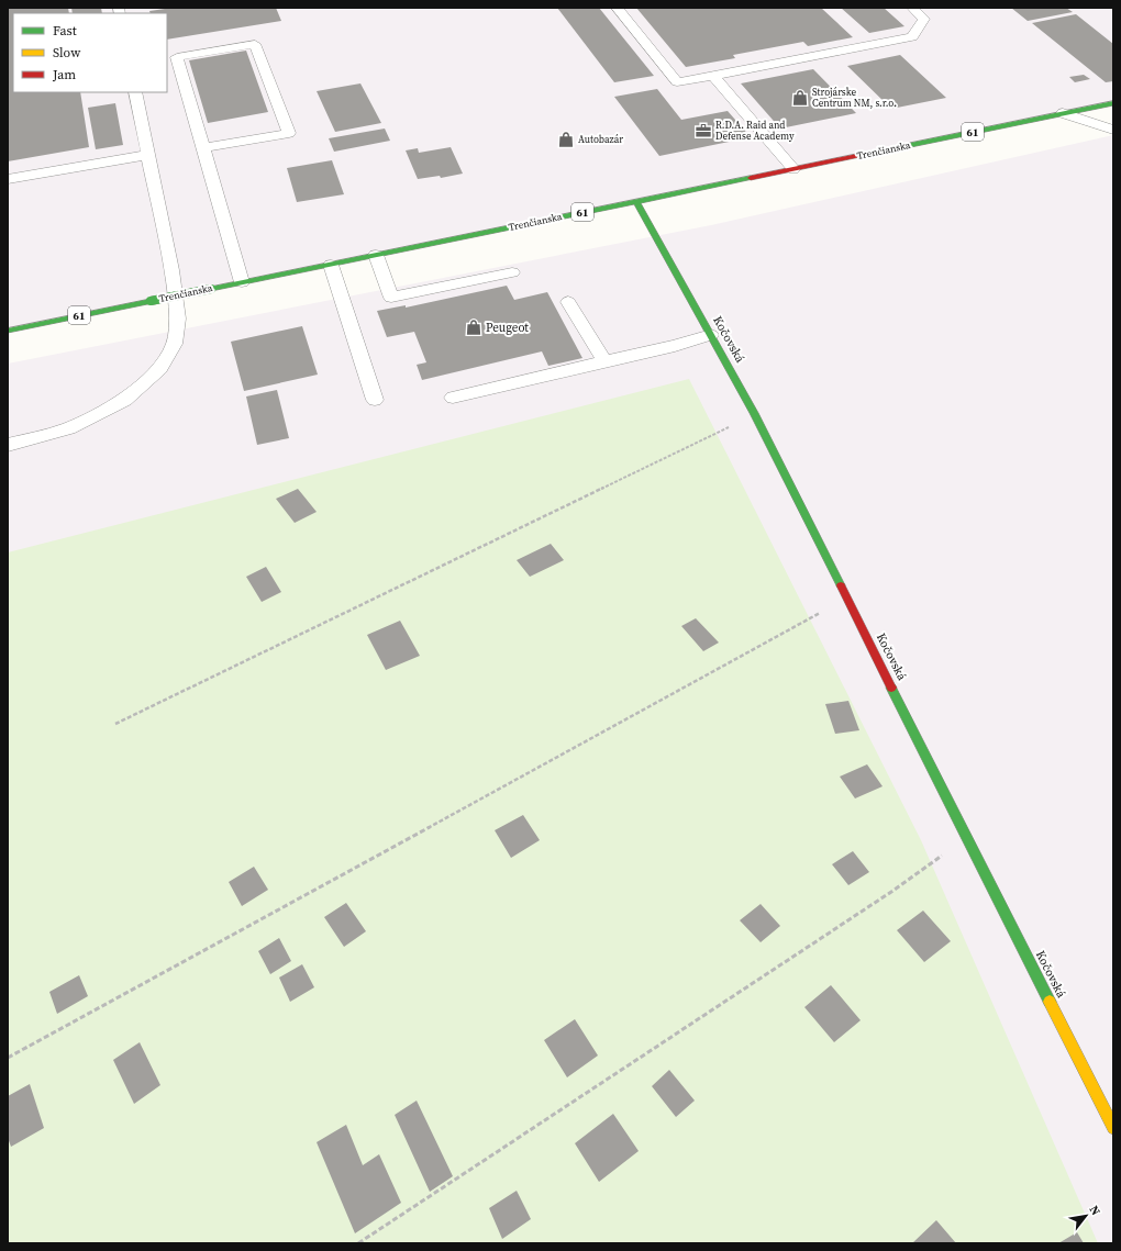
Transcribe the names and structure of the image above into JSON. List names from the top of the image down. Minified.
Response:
{"streets":{"main road":["61","Trenčianska","Kočovská"]},"crossings":[["Trenčianska","Kočovská"]],"places":{"shop":["Strojárske Centrum NM, s.r.o.","Autobazár","Peugeot"],"office":["R.D.A. Raid and Defense Academy"]},"legend":["Fast","Slow","Jam"],"north":"top right"}
